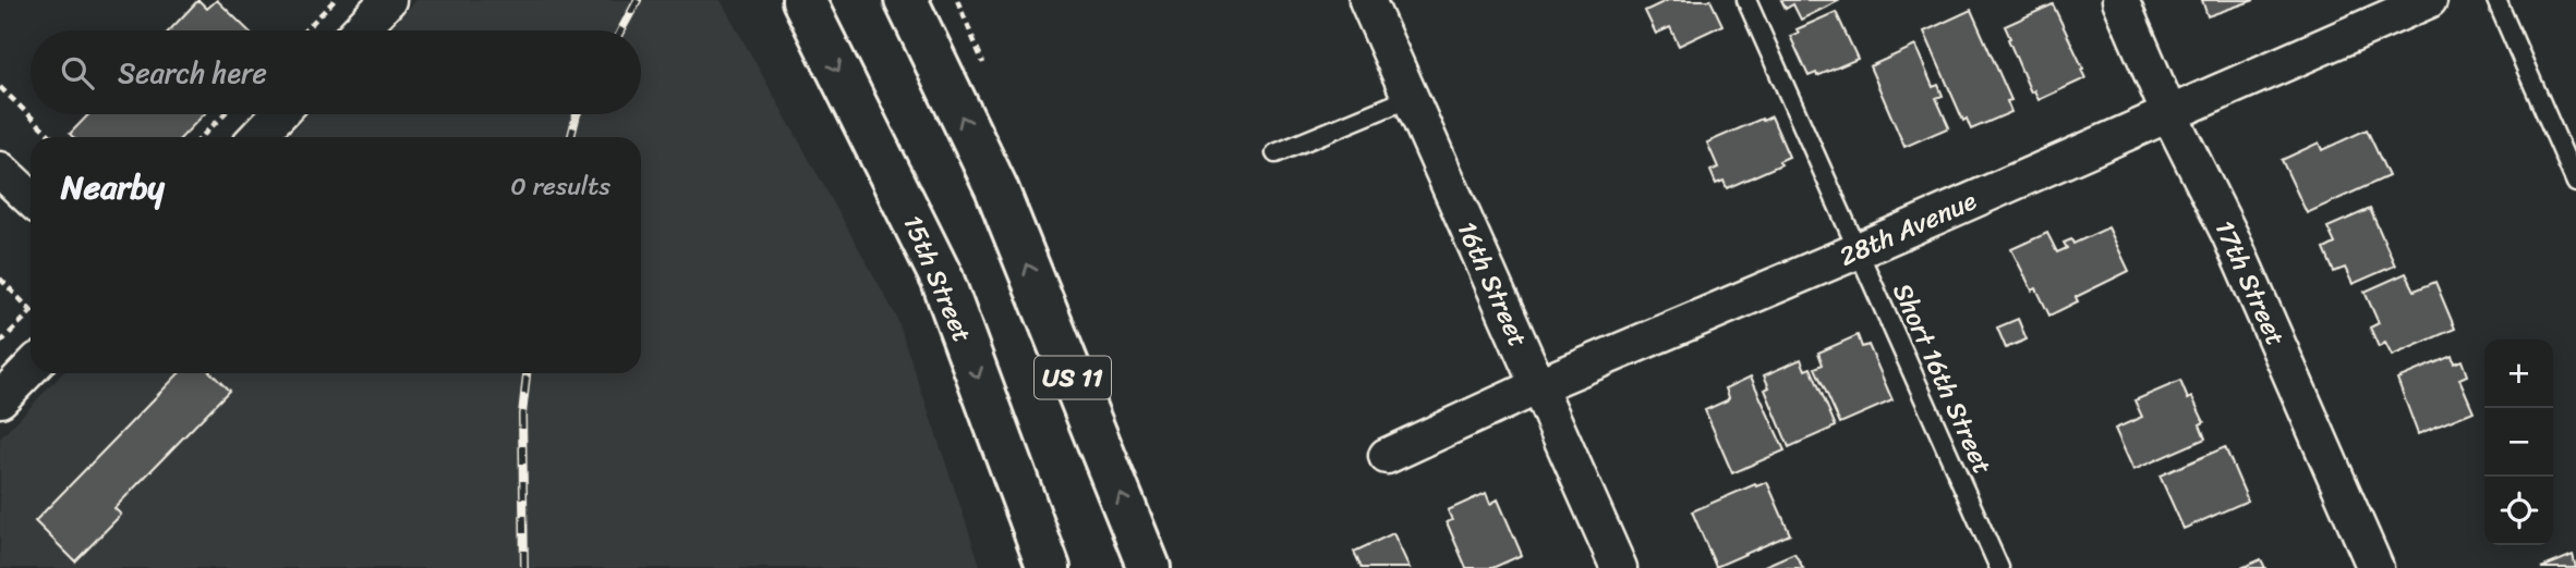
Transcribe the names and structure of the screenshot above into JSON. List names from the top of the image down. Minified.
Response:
{"streets":{"main road":["15th Street","US 11"],"street":["28th Avenue","17th Street","16th Street"],"lane":["Short 16th Street"]},"crossings":[["28th Avenue","17th Street"],["28th Avenue","16th Street"],["28th Avenue","Short 16th Street"]],"page":{"search":"Search here","heading":["Nearby","0 results"],"map_buttons":["+","−"]}}
